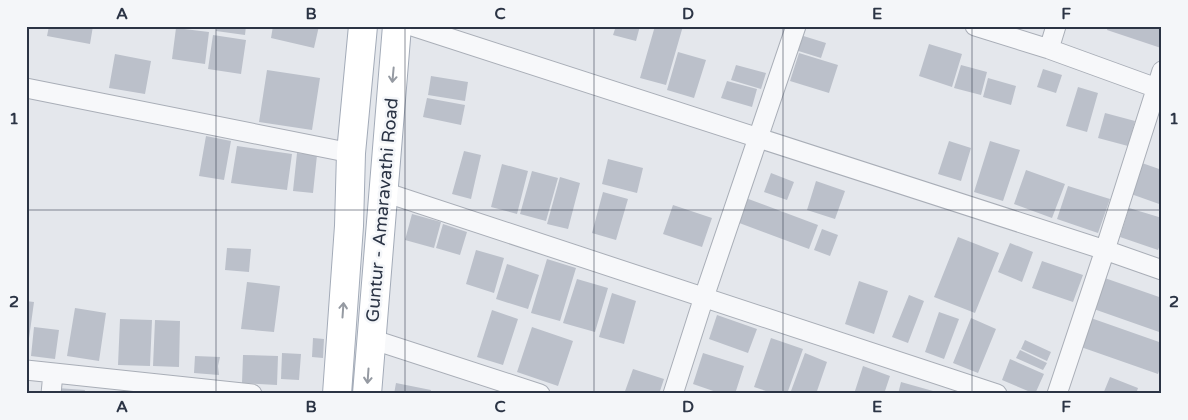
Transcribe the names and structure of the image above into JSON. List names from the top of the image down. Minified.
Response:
{"streets":{"main road":["Guntur - Amaravathi Road"]},"grid":{"columns":["A","B","C","D","E","F"],"rows":["1","2"]}}
